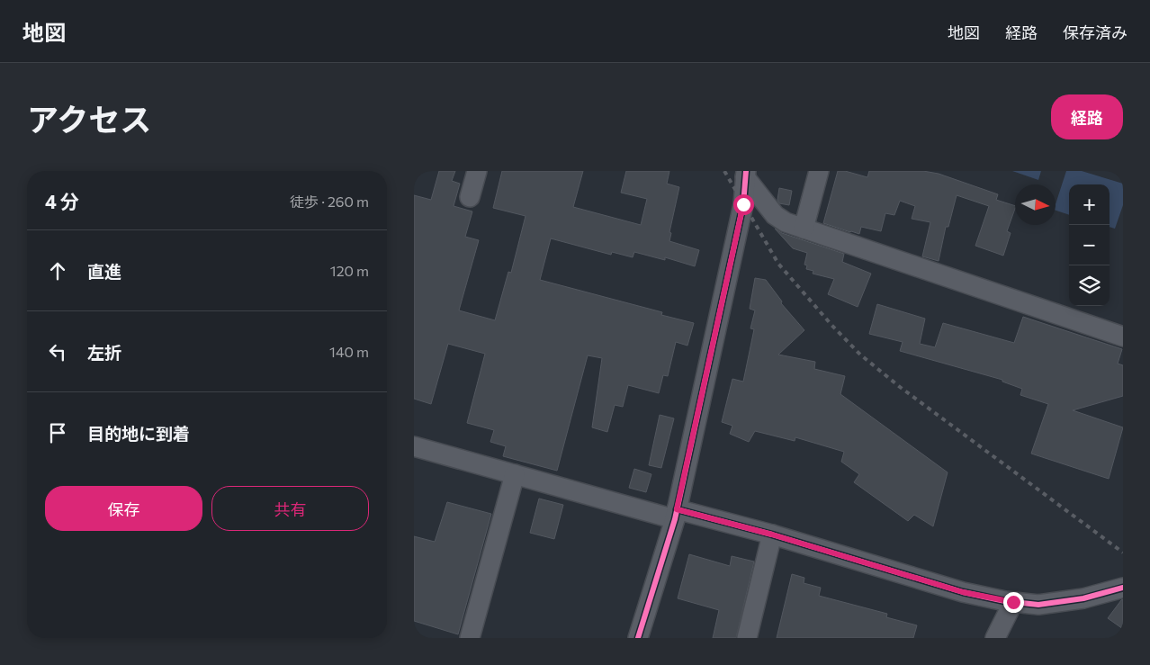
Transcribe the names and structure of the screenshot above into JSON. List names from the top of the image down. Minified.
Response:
{"north":"right","page":{"header":"地図","nav":["地図","経路","保存済み"],"title":"アクセス","buttons":["経路",["保存","共有"]],"heading":["4 分","徒歩 · 260 m"],"map_buttons":["+","−"],"list":[["直進","120 m"],["左折","140 m"],"目的地に到着"]}}
